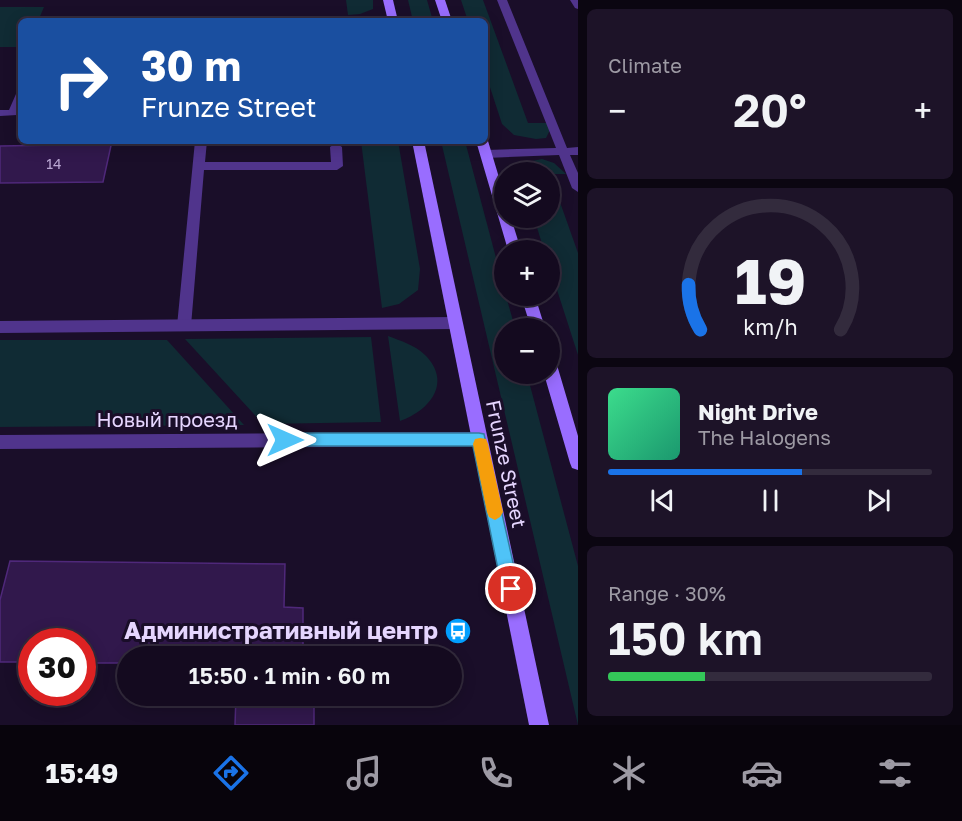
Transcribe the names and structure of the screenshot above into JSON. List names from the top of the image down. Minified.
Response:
{"streets":{"main road":["Frunze Street"],"street":["Новый проезд"]},"crossings":[["Новый проезд","Frunze Street"]],"places":{"bus stop":["Административный центр"]},"house_numbers":["14"],"page":{"tile":["Climate",["Range · 30%","150 km"]],"turn":["30 m","Frunze Street"],"heat":["−","20°","+"],"map_buttons":["+","−"],"song":["Night Drive","The Halogens"],"limit":"30","trip":"15:50 · 1 min · 60 m","tabs":"15:49","gauge":["19","km/h"]}}
